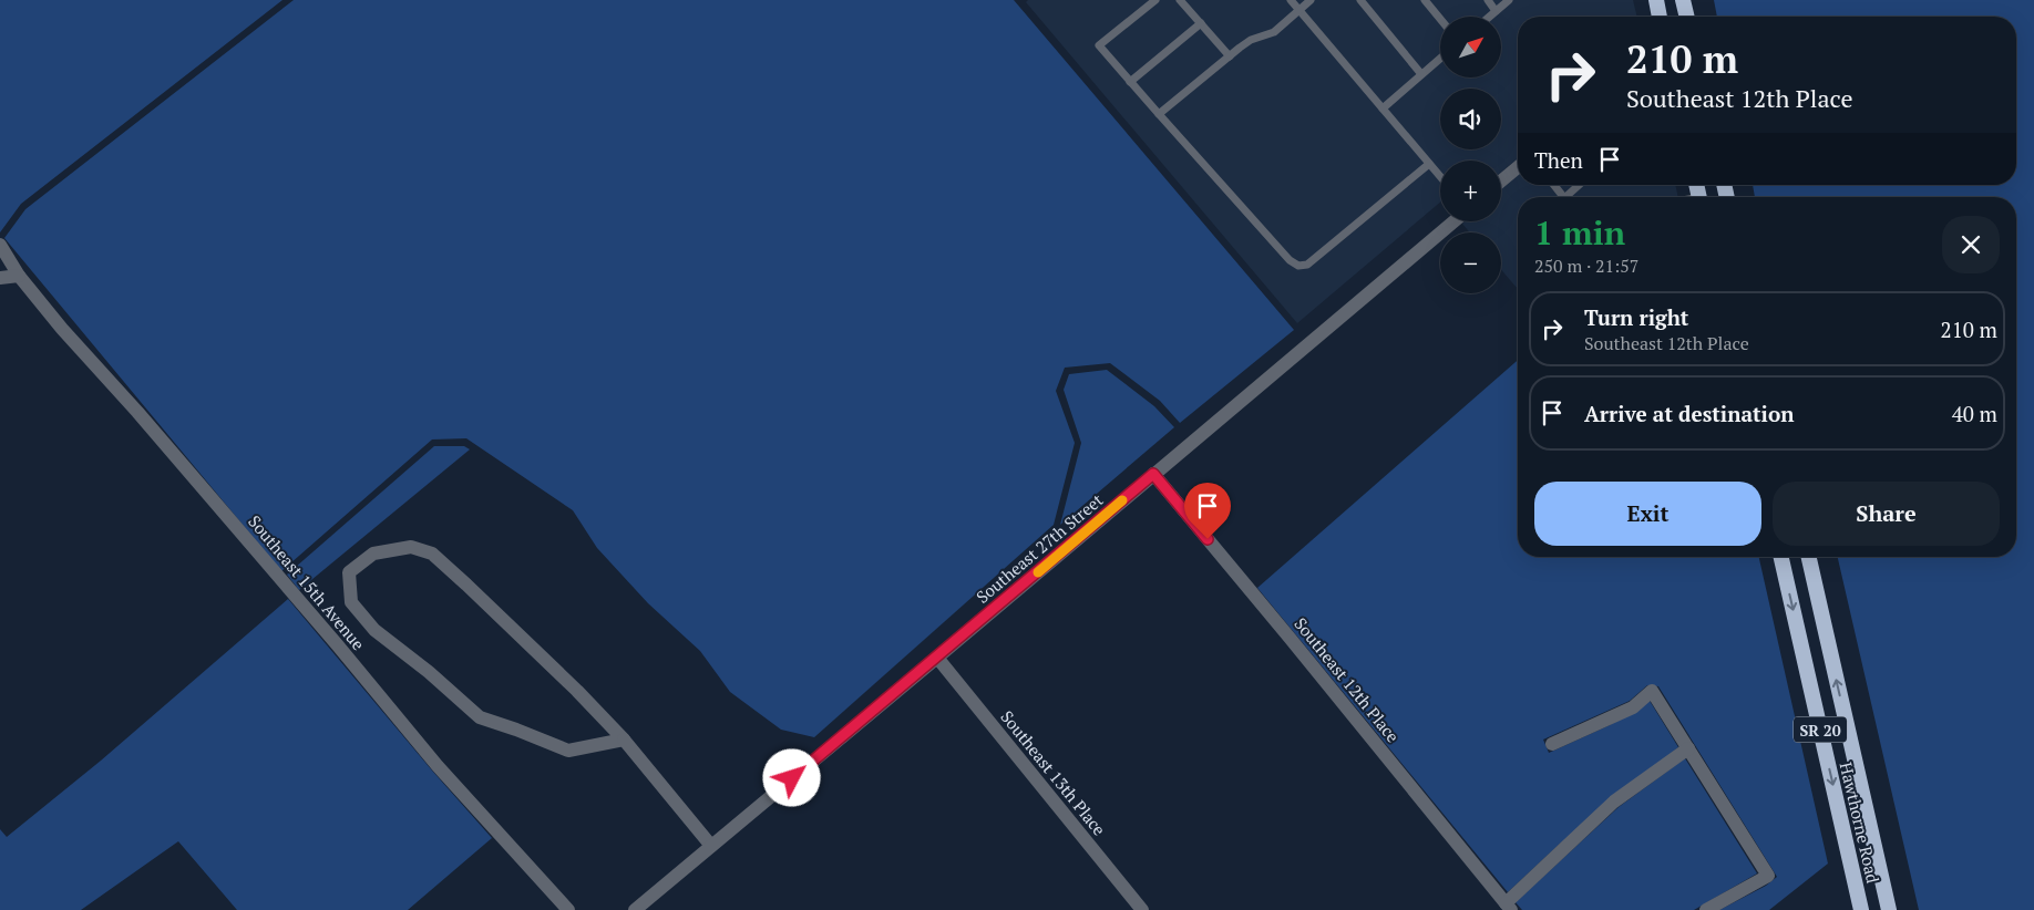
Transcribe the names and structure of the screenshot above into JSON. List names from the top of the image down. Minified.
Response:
{"streets":{"highway":["SR 20","Hawthorne Road"],"street":["Southeast 27th Street","Southeast 15th Avenue","Southeast 12th Place","Southeast 13th Place"]},"crossings":[["Southeast 27th Street","Southeast 12th Place"],["Southeast 27th Street","Southeast 13th Place"]],"north":"top right","page":{"map_buttons":["+","−"],"turn":["210 m","Southeast 12th Place"],"then":"Then","heading":["1 min","250 m · 21:57"],"list":[{"name":"Turn right","note":"Southeast 12th Place","value":"210 m"},{"name":"Arrive at destination","value":"40 m"}],"buttons":["Exit","Share"]}}
